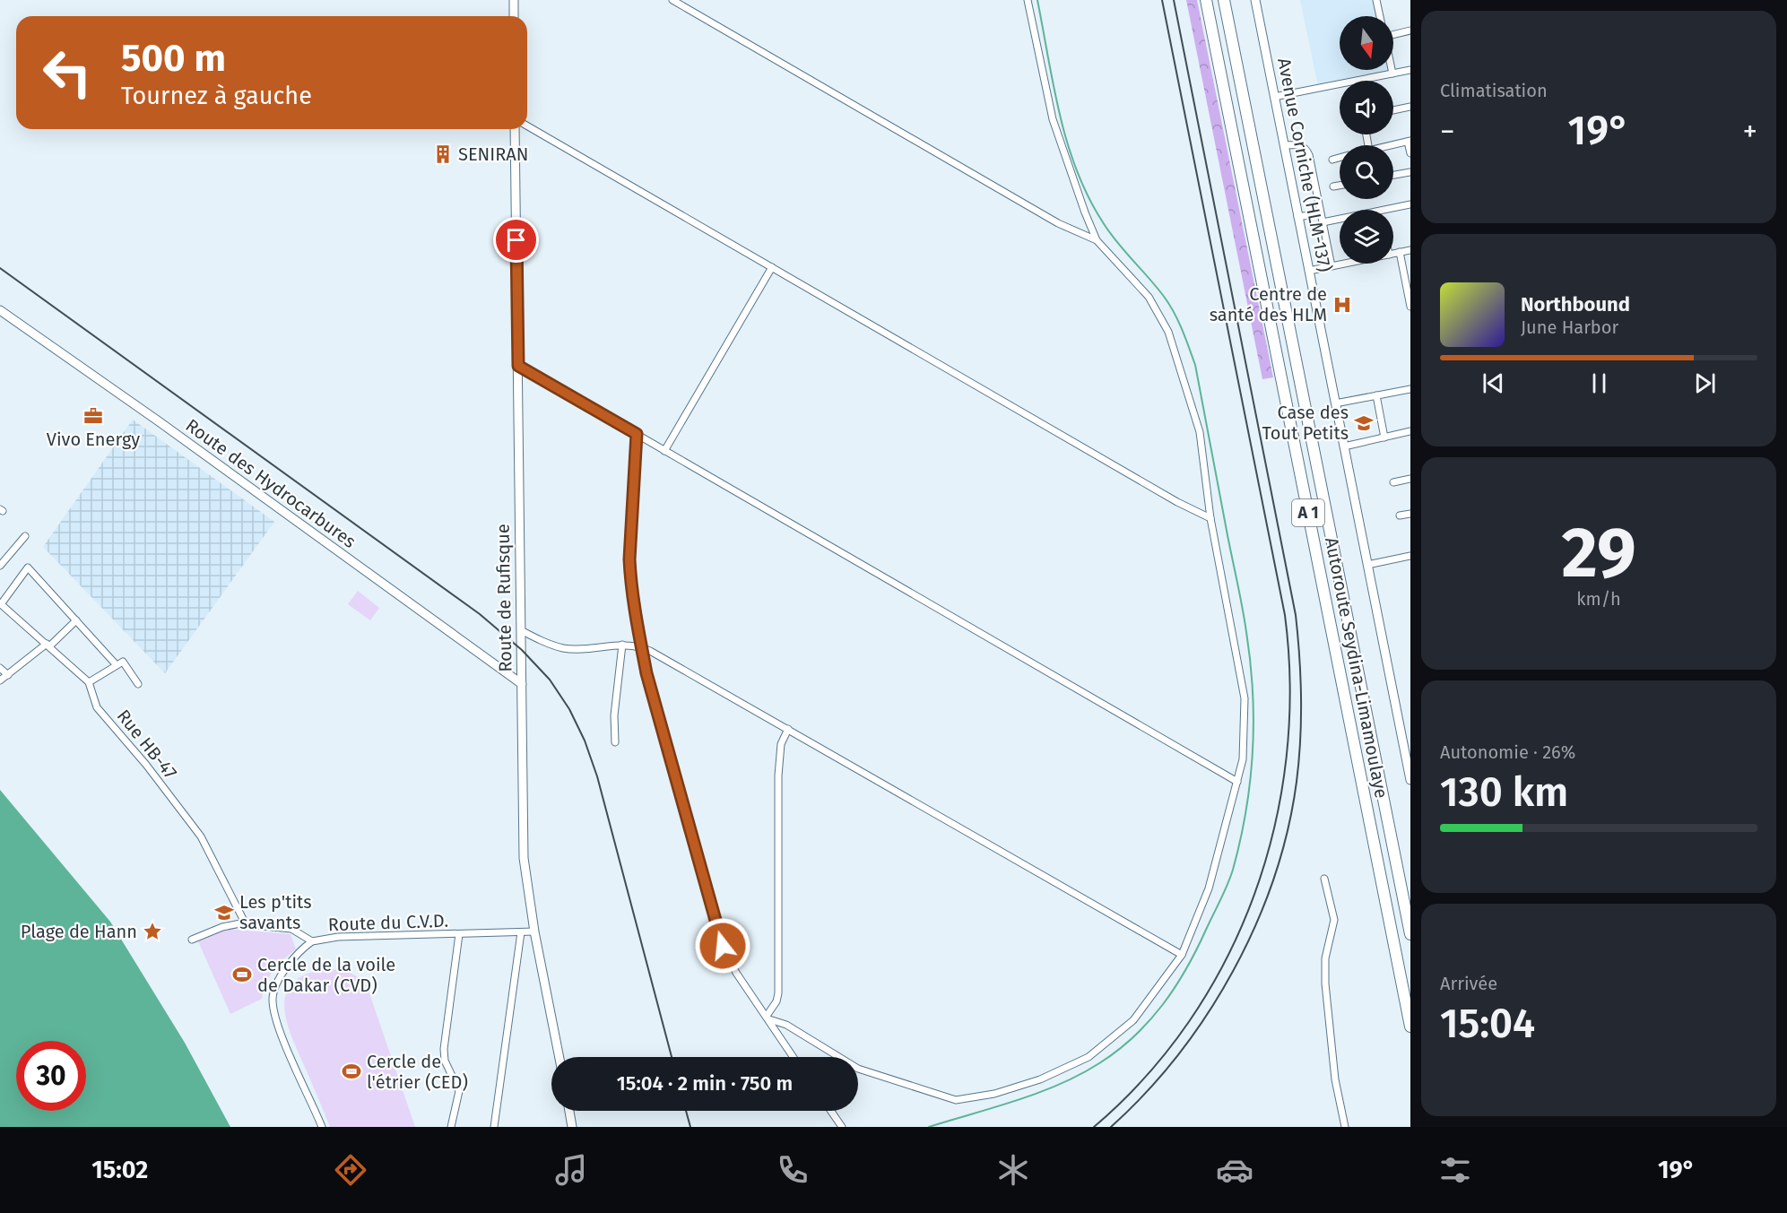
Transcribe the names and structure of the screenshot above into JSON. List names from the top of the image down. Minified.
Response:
{"streets":{"highway":["A 1","Autoroute Seydina-Limamoulaye"],"street":["Avenue Corniche (HLM-137)","Route des Hydrocarbures","Route de Rufisque","Rue HB-47","Route du C.V.D."]},"crossings":[["Route des Hydrocarbures","Route de Rufisque"],["Route de Rufisque","Route du C.V.D."],["Rue HB-47","Route du C.V.D."]],"places":{"building":["SENIRAN"],"hospital":["Centre de santé des HLM"],"office":["Vivo Energy"],"school or university":["Case des Tout Petits","Les p'tits savants"],"place":["Plage de Hann"],"sports":["Cercle de la voile de Dakar (CVD)","Cercle de l'étrier (CED)"]},"north":"bottom","page":{"tile":["Climatisation",["29","km/h"],["Autonomie · 26%","130 km"],["Arrivée","15:04"]],"turn":["500 m","Tournez à gauche"],"heat":["−","19°","+"],"song":["Northbound","June Harbor"],"limit":"30","trip":"15:04 · 2 min · 750 m","tabs":["15:02","19°"]}}
